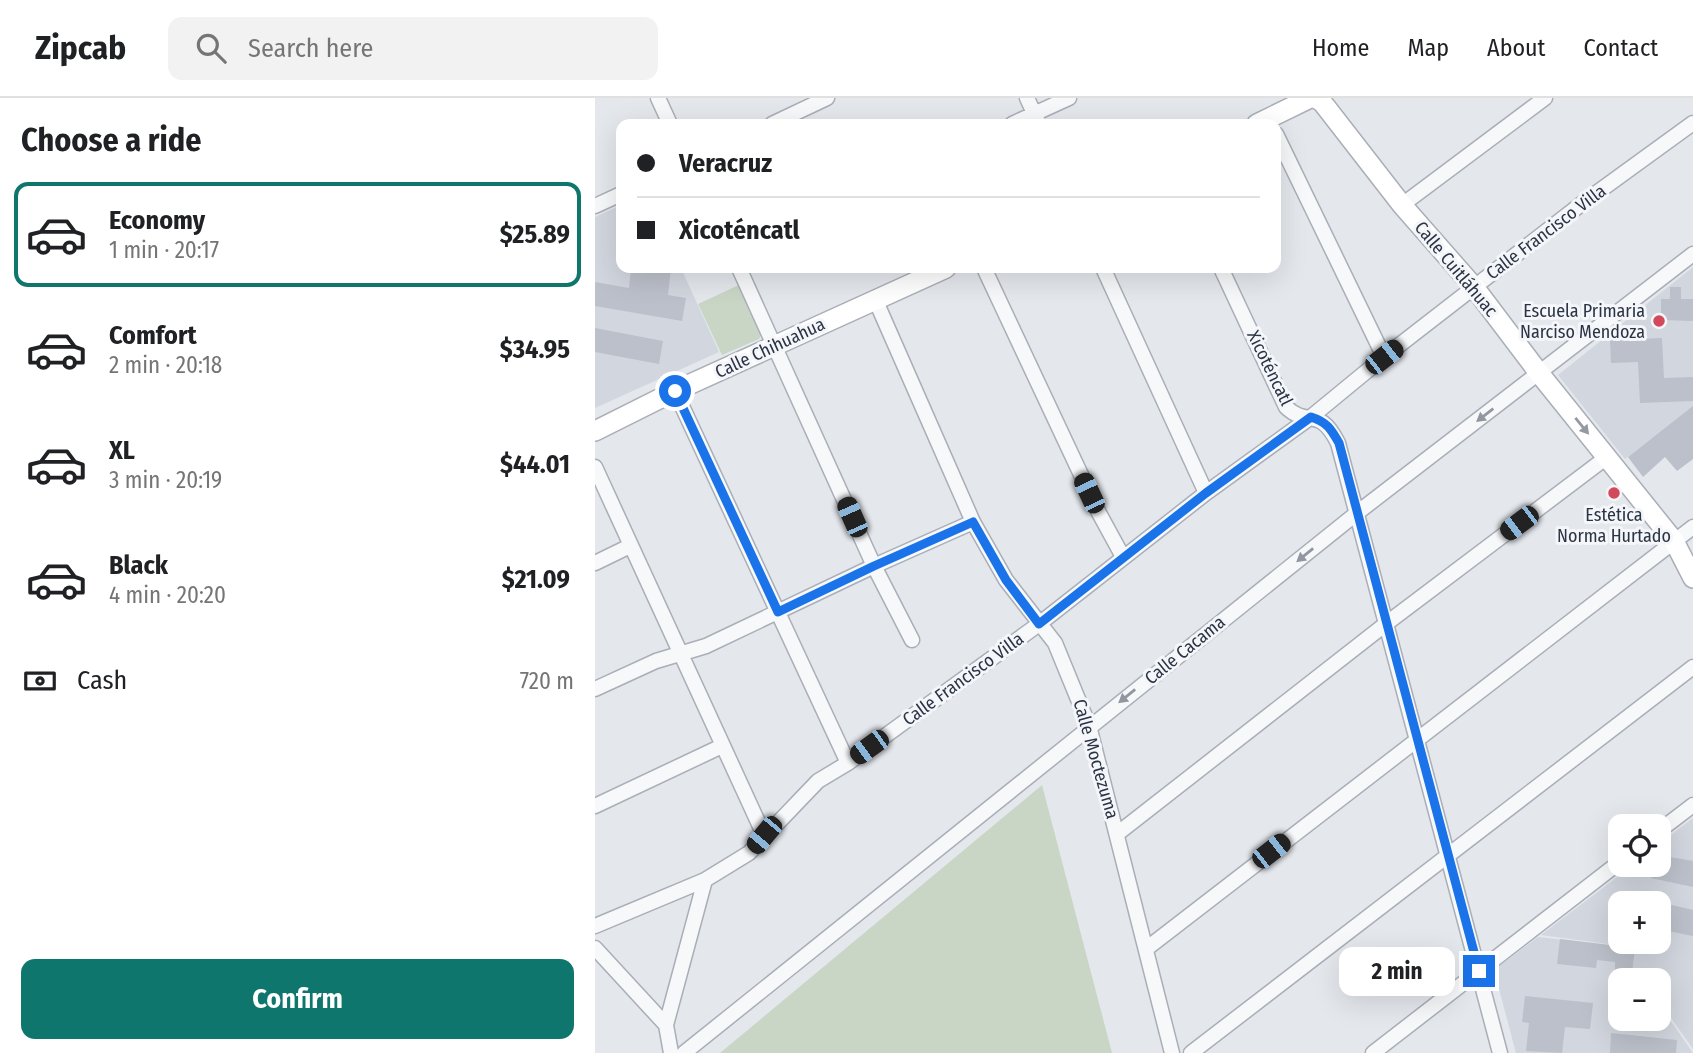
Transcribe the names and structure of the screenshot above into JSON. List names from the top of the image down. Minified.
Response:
{"streets":{"street":["Calle Francisco Villa","Calle Cuitláhuac","Calle Chihuahua","Xicoténcatl","Calle Cacama","Calle Moctezuma"]},"crossings":[["Calle Francisco Villa","Calle Cuitláhuac"],["Calle Francisco Villa","Xicoténcatl"],["Calle Francisco Villa","Calle Moctezuma"],["Calle Cuitláhuac","Calle Cacama"],["Calle Chihuahua","Calle Moctezuma"],["Xicoténcatl","Calle Cacama"],["Calle Cacama","Calle Moctezuma"]],"places":["Escuela Primaria Narciso Mendoza","Estética Norma Hurtado"],"page":{"header":"Zipcab","search":"Search here","nav":["Home","Map","About","Contact"],"heading":"Choose a ride","banner":["Veracruz","Xicoténcatl"],"list":[{"name":"Economy","note":"1 min · 20:17","value":"$25.89"},{"name":"Comfort","note":"2 min · 20:18","value":"$34.95"},{"name":"XL","note":"3 min · 20:19","value":"$44.01"},{"name":"Black","note":"4 min · 20:20","value":"$21.09"}],"pay":["Cash","720 m"],"map_buttons":["+","−"],"buttons":"Confirm","bubble":"2 min"}}
